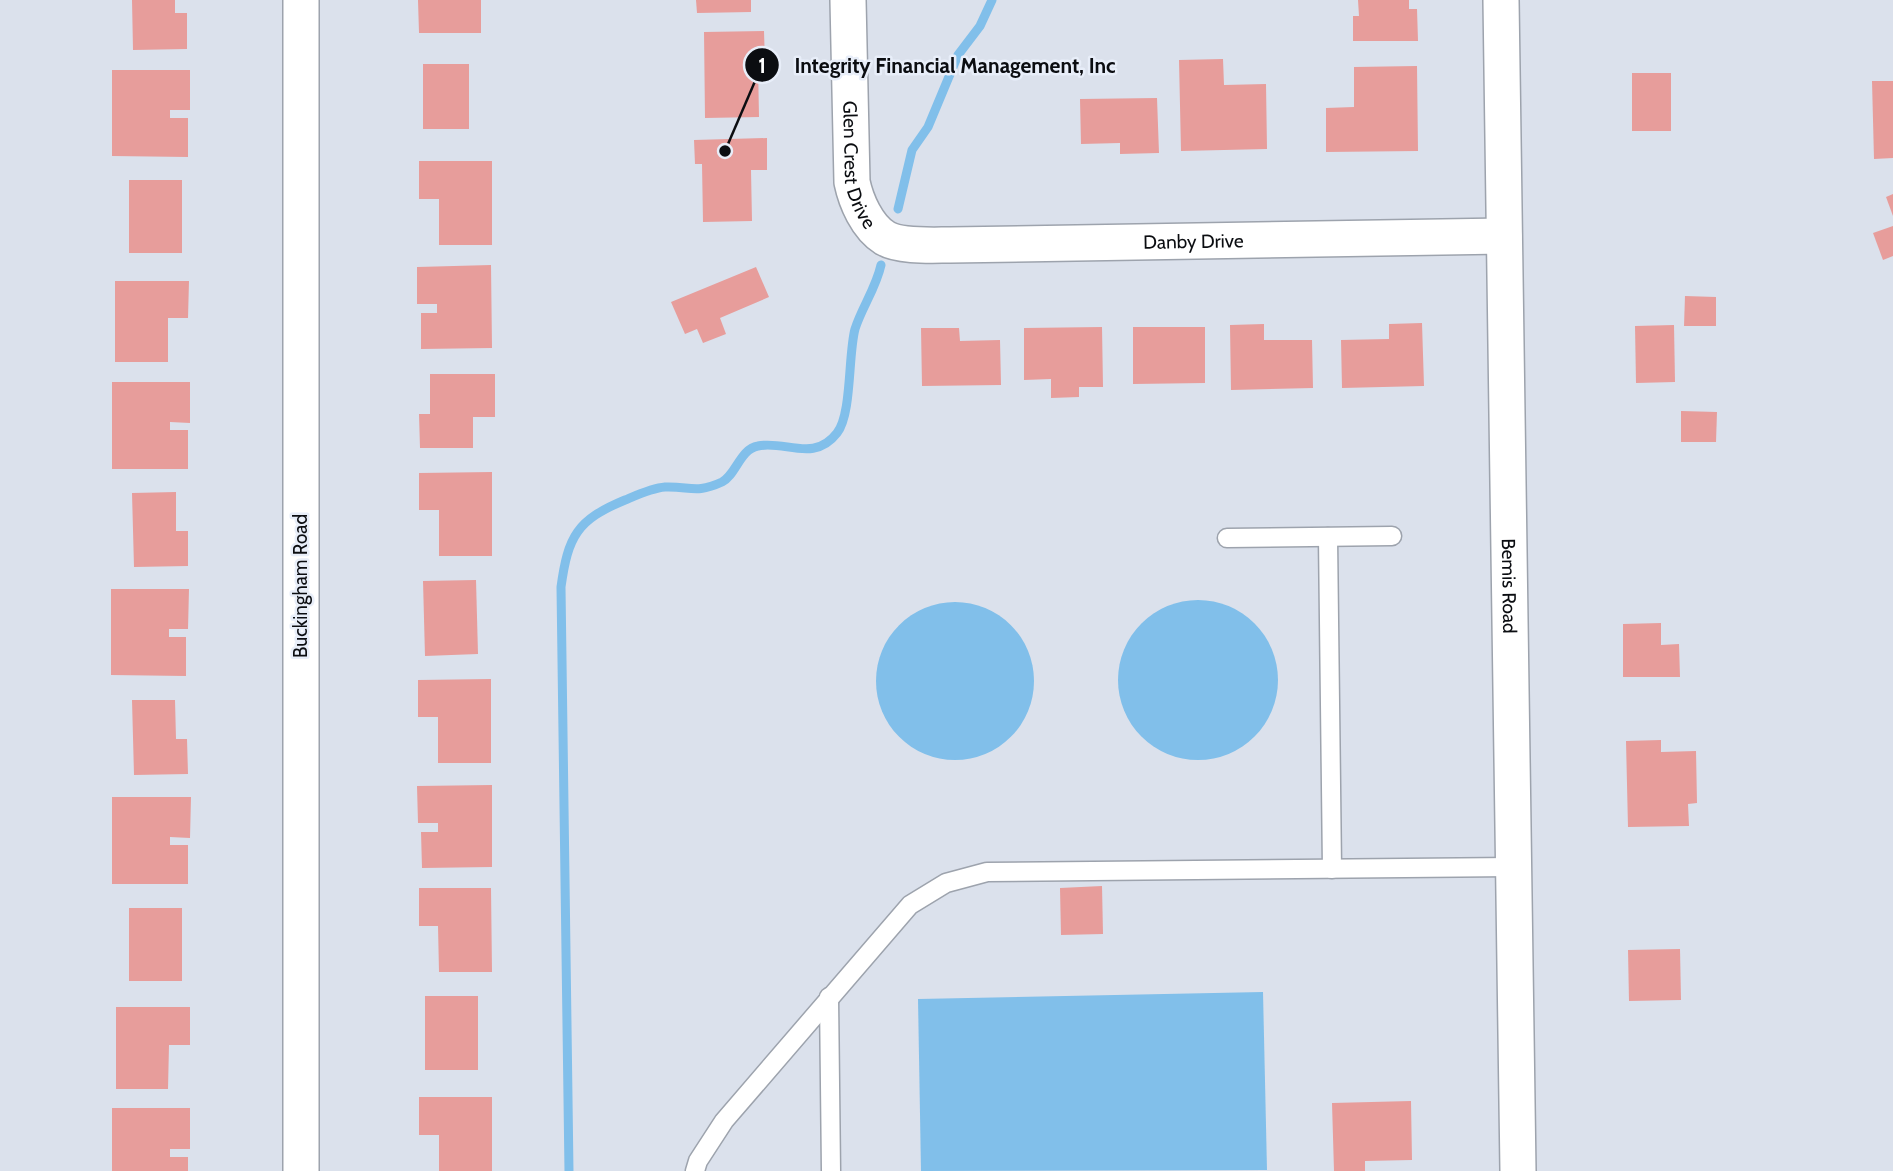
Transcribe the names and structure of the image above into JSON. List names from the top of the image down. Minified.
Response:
{"streets":{"street":["Glen Crest Drive","Danby Drive","Buckingham Road","Bemis Road"]},"crossings":[["Glen Crest Drive","Danby Drive"],["Danby Drive","Bemis Road"]],"places":["Integrity Financial Management, Inc"]}
